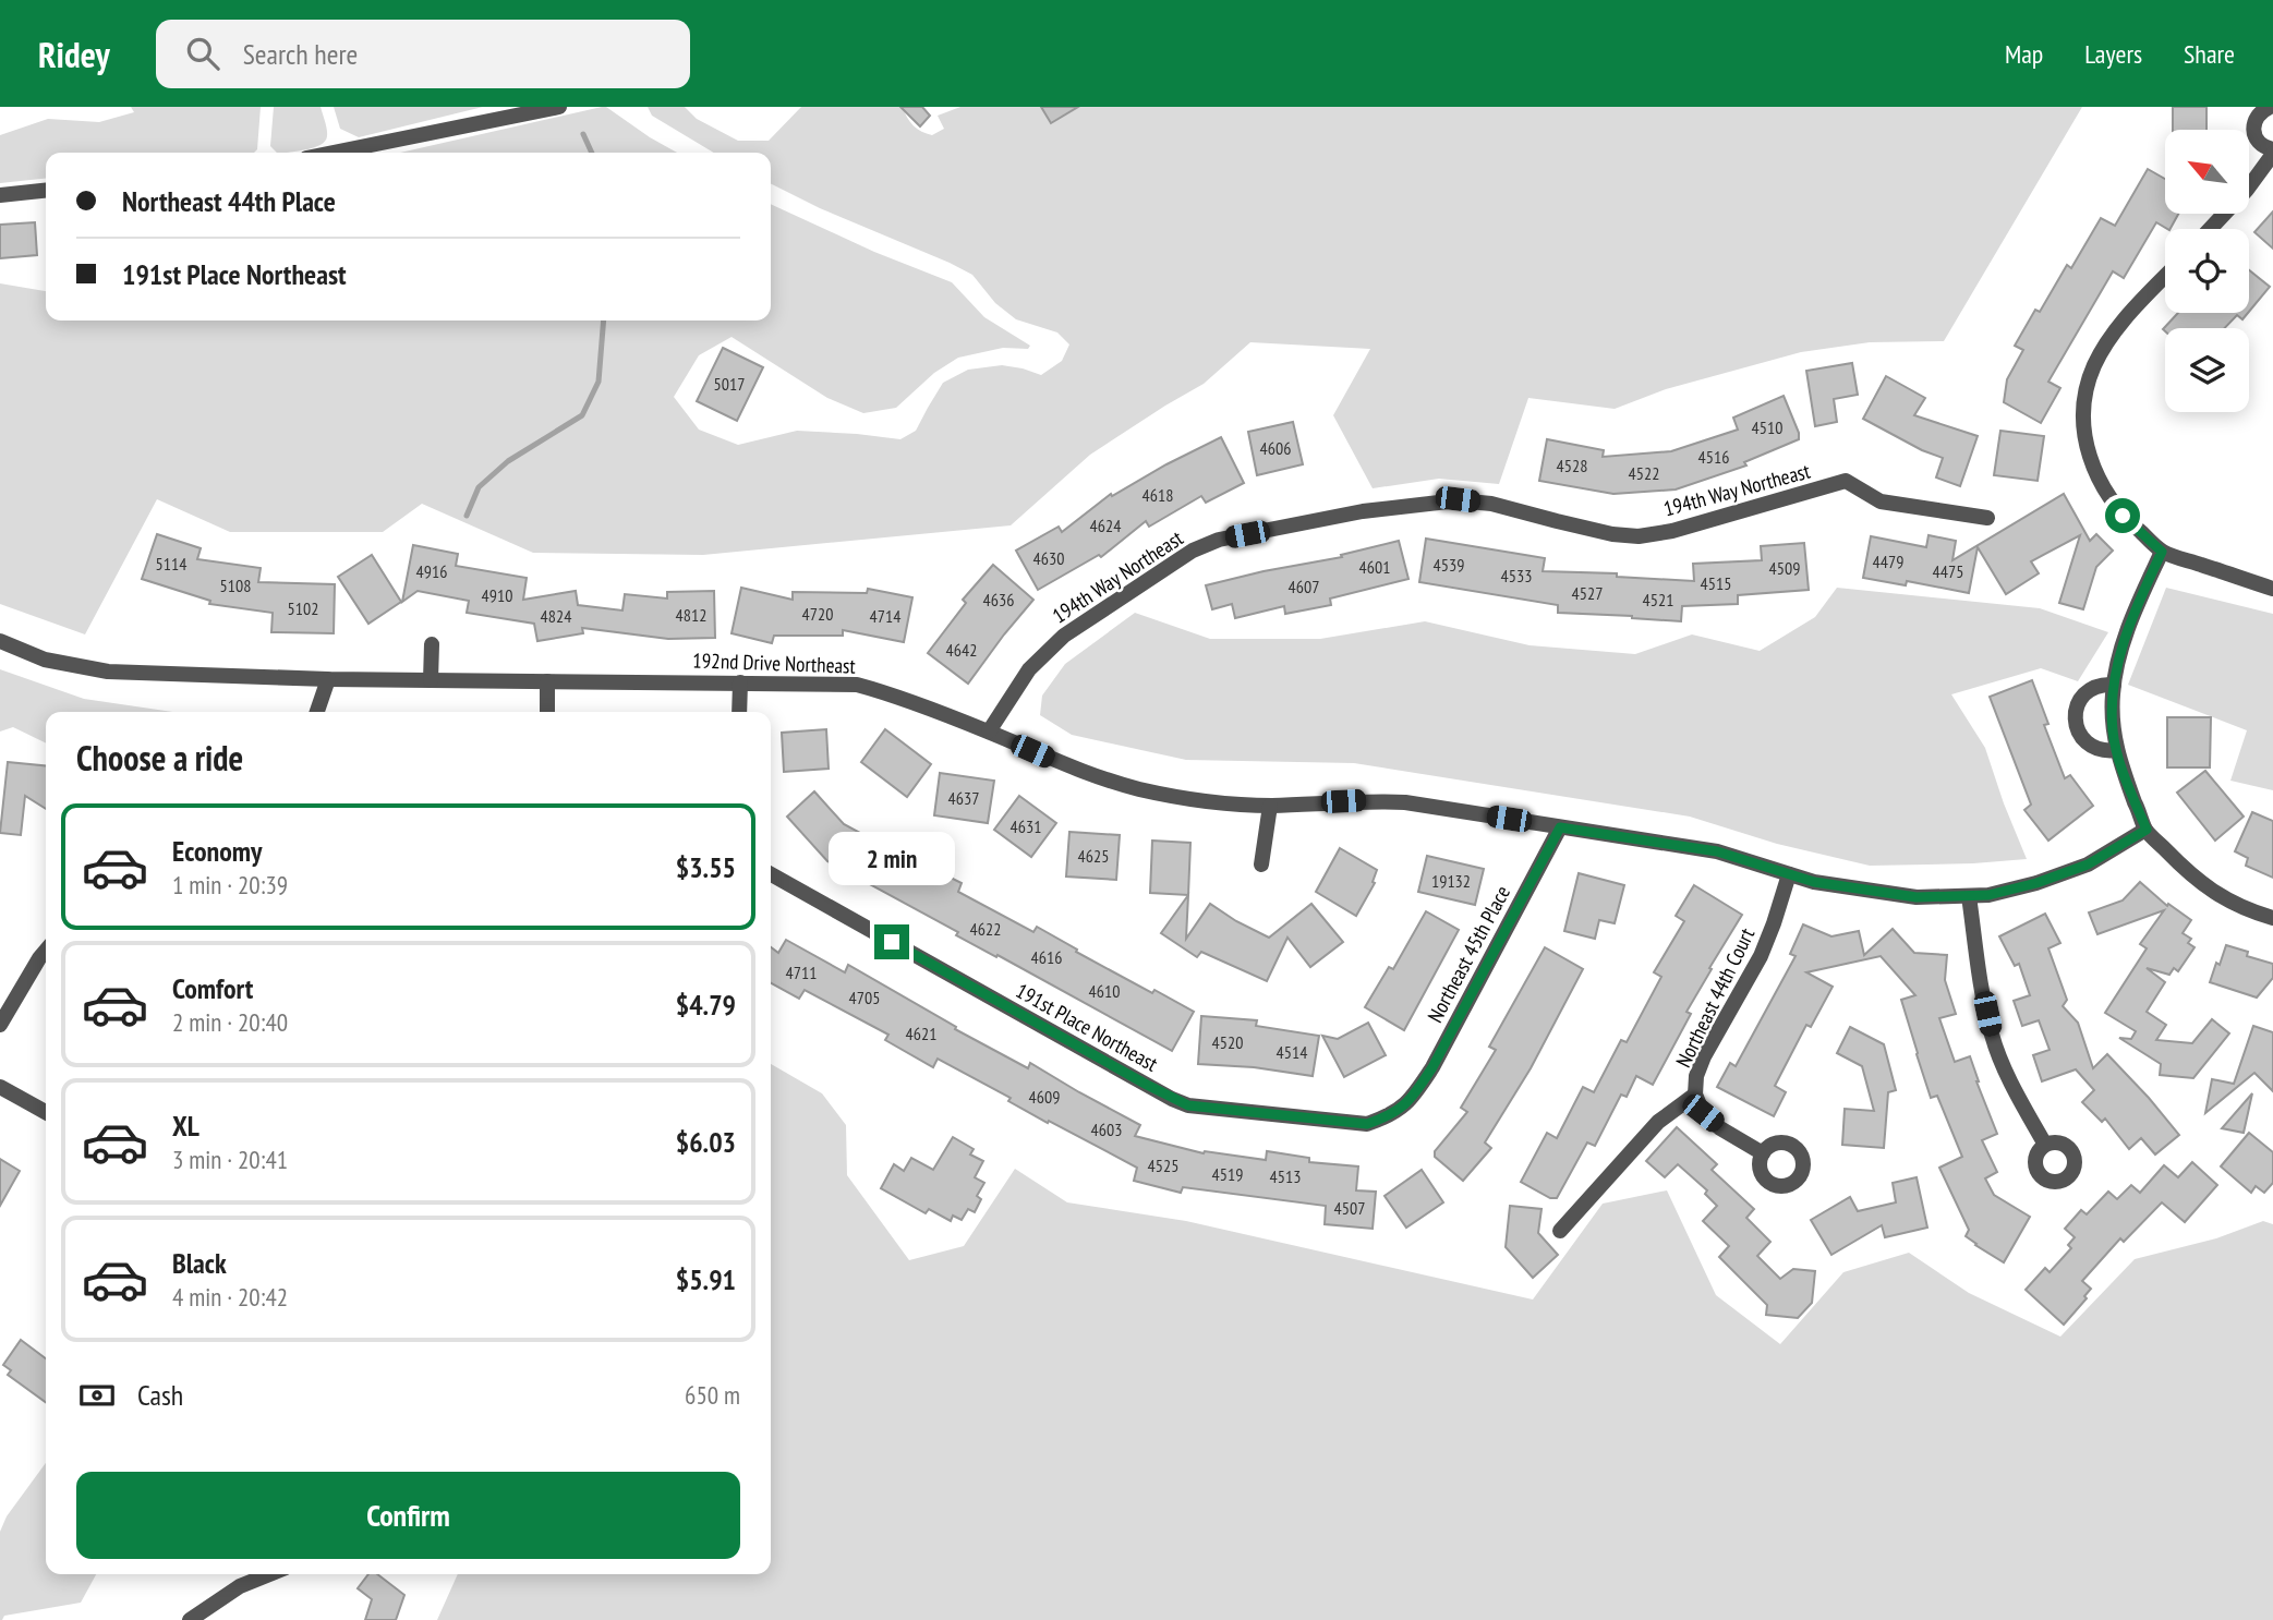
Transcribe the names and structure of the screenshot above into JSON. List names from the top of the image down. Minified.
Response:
{"streets":{"street":["194th Way Northeast","192nd Drive Northeast","Northeast 45th Place","Northeast 44th Court","191st Place Northeast"]},"crossings":[["194th Way Northeast","192nd Drive Northeast"],["192nd Drive Northeast","Northeast 45th Place"],["192nd Drive Northeast","Northeast 44th Court"],["Northeast 45th Place","191st Place Northeast"]],"house_numbers":["5017","4510","4606","4516","4528","4522","4618","4624","4630","4479","5114","4539","4601","4509","4916","4475","4533","4515","5108","4607","4527","4910","4636","4521","5102","4720","4812","4824","4714","4642","4637","4631","4625","19132","4622","4616","4711","4610","4705","4621","4520","4514","4609","4603","4525","4519","4513","4507"],"north":"top left","page":{"header":"Ridey","search":"Search here","nav":["Map","Layers","Share"],"banner":["Northeast 44th Place","191st Place Northeast"],"heading":"Choose a ride","list":[{"name":"Economy","note":"1 min · 20:39","value":"$3.55"},{"name":"Comfort","note":"2 min · 20:40","value":"$4.79"},{"name":"XL","note":"3 min · 20:41","value":"$6.03"},{"name":"Black","note":"4 min · 20:42","value":"$5.91"}],"bubble":"2 min","pay":["Cash","650 m"],"buttons":"Confirm"}}
